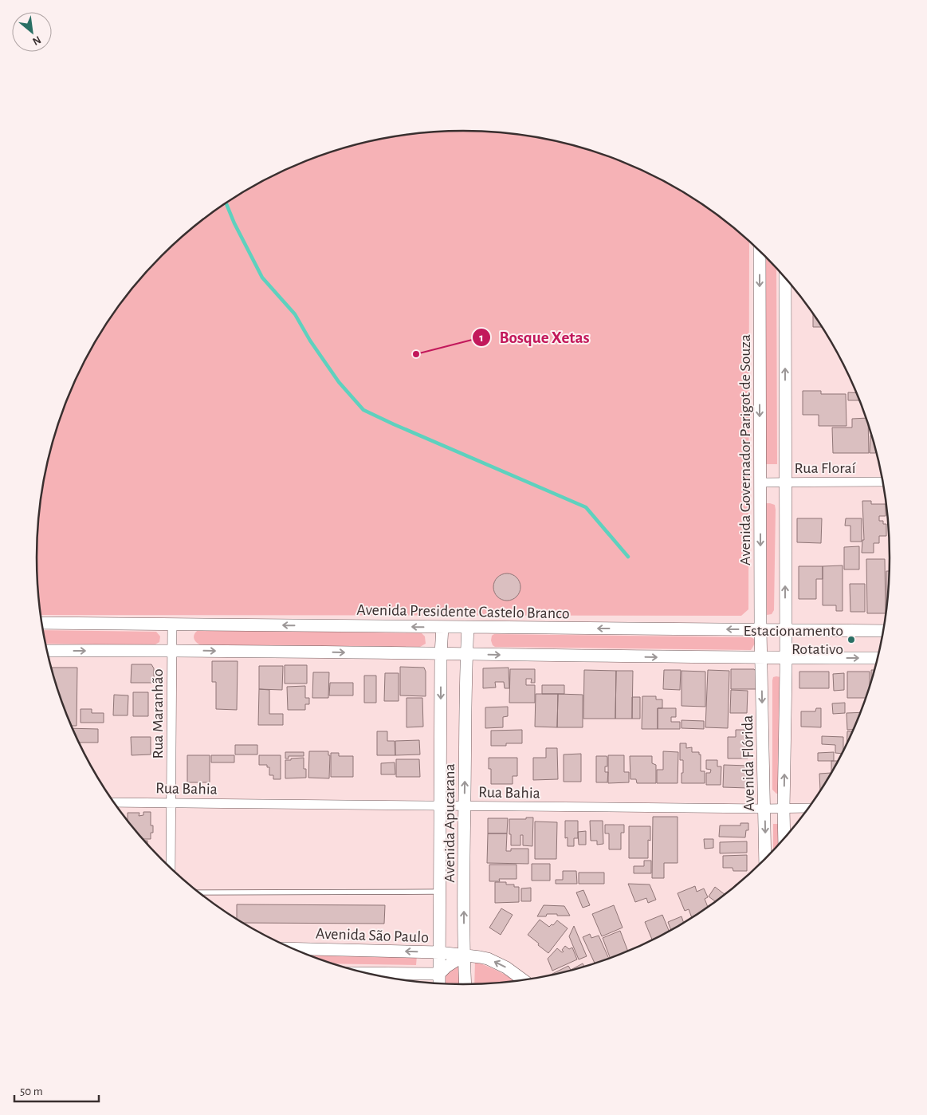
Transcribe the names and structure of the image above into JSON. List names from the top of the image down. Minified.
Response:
{"streets":{"street":["Avenida Governador Parigot de Souza","Rua Floraí","Avenida Presidente Castelo Branco","Rua Maranhão","Avenida Flórida","Rua Bahia","Avenida Apucarana","Avenida São Paulo"]},"crossings":[["Avenida Governador Parigot de Souza","Rua Floraí"],["Avenida Governador Parigot de Souza","Avenida Presidente Castelo Branco"],["Avenida Governador Parigot de Souza","Avenida Flórida"],["Avenida Presidente Castelo Branco","Rua Maranhão"],["Avenida Presidente Castelo Branco","Avenida Apucarana"],["Rua Maranhão","Rua Bahia"],["Avenida Flórida","Rua Bahia"],["Rua Bahia","Avenida Apucarana"],["Avenida Apucarana","Avenida São Paulo"]],"places":["Bosque Xetas","Estacionamento Rotativo"],"scale_bar":"50 m","north":"bottom right"}
